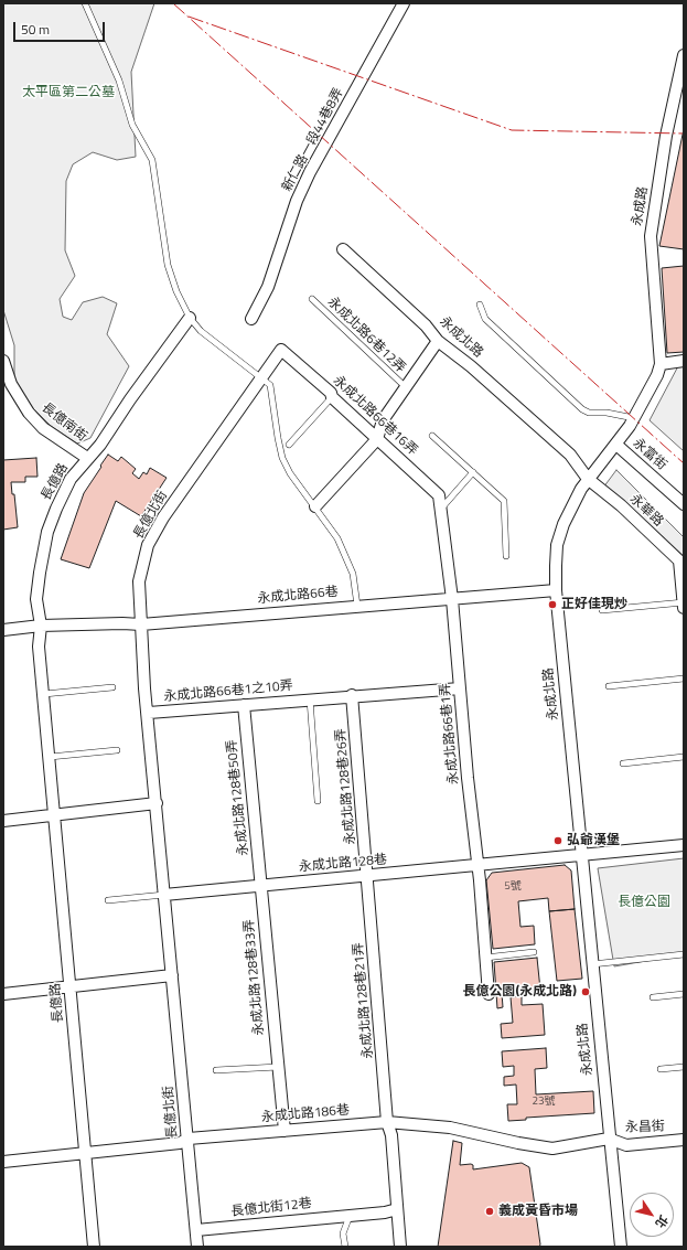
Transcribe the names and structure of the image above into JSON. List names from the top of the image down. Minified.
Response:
{"streets":{"street":["新仁路一段44巷8弄","永成路","永成北路","永成北路66巷16弄","長億南街","永富街","長億路","永華路","長億北街","永成北路66巷","永成北路66巷1之10弄","永成北路66巷1弄","永成北路128巷26弄","永成北路128巷50弄","永成北路128巷","永成北路128巷33弄","永成北路128巷21弄","永成北路186巷","永昌街","長億北街12巷"],"lane":["永成北路6巷12弄"]},"crossings":[["永成路","永成北路"],["永成路","永富街"],["永成路","永華路"],["永成北路","永華路"],["永成北路","永成北路66巷"],["永成北路","永成北路128巷"],["永成北路","永成北路186巷"],["永成北路","永昌街"],["永成北路66巷16弄","長億北街"],["永成北路66巷16弄","永成北路66巷"],["永成北路66巷16弄","永成北路66巷1弄"],["長億南街","長億路"],["長億路","永成北路66巷"],["長億路","永成北路186巷"],["長億北街","永成北路66巷"],["長億北街","永成北路66巷1之10弄"],["長億北街","永成北路128巷"],["長億北街","永成北路186巷"],["長億北街","長億北街12巷"],["永成北路66巷","永成北路66巷1弄"],["永成北路66巷1之10弄","永成北路66巷1弄"],["永成北路66巷1之10弄","永成北路128巷26弄"],["永成北路66巷1之10弄","永成北路128巷50弄"],["永成北路66巷1弄","永成北路128巷"],["永成北路128巷26弄","永成北路128巷"],["永成北路128巷26弄","永成北路128巷21弄"],["永成北路128巷50弄","永成北路128巷"],["永成北路128巷50弄","永成北路128巷33弄"],["永成北路128巷","永成北路128巷33弄"],["永成北路128巷","永成北路128巷21弄"],["永成北路128巷33弄","永成北路186巷"],["永成北路128巷21弄","永成北路186巷"],["永成北路128巷21弄","長億北街12巷"],["永成北路186巷","永昌街"]],"parks":["太平區第二公墓","長億公園"],"places":["正好佳現炒","弘爺漢堡","長億公園(永成北路)","義成黃昏市場"],"house_numbers":["5號","23號"],"scale_bar":"50 m","north":"bottom right"}
